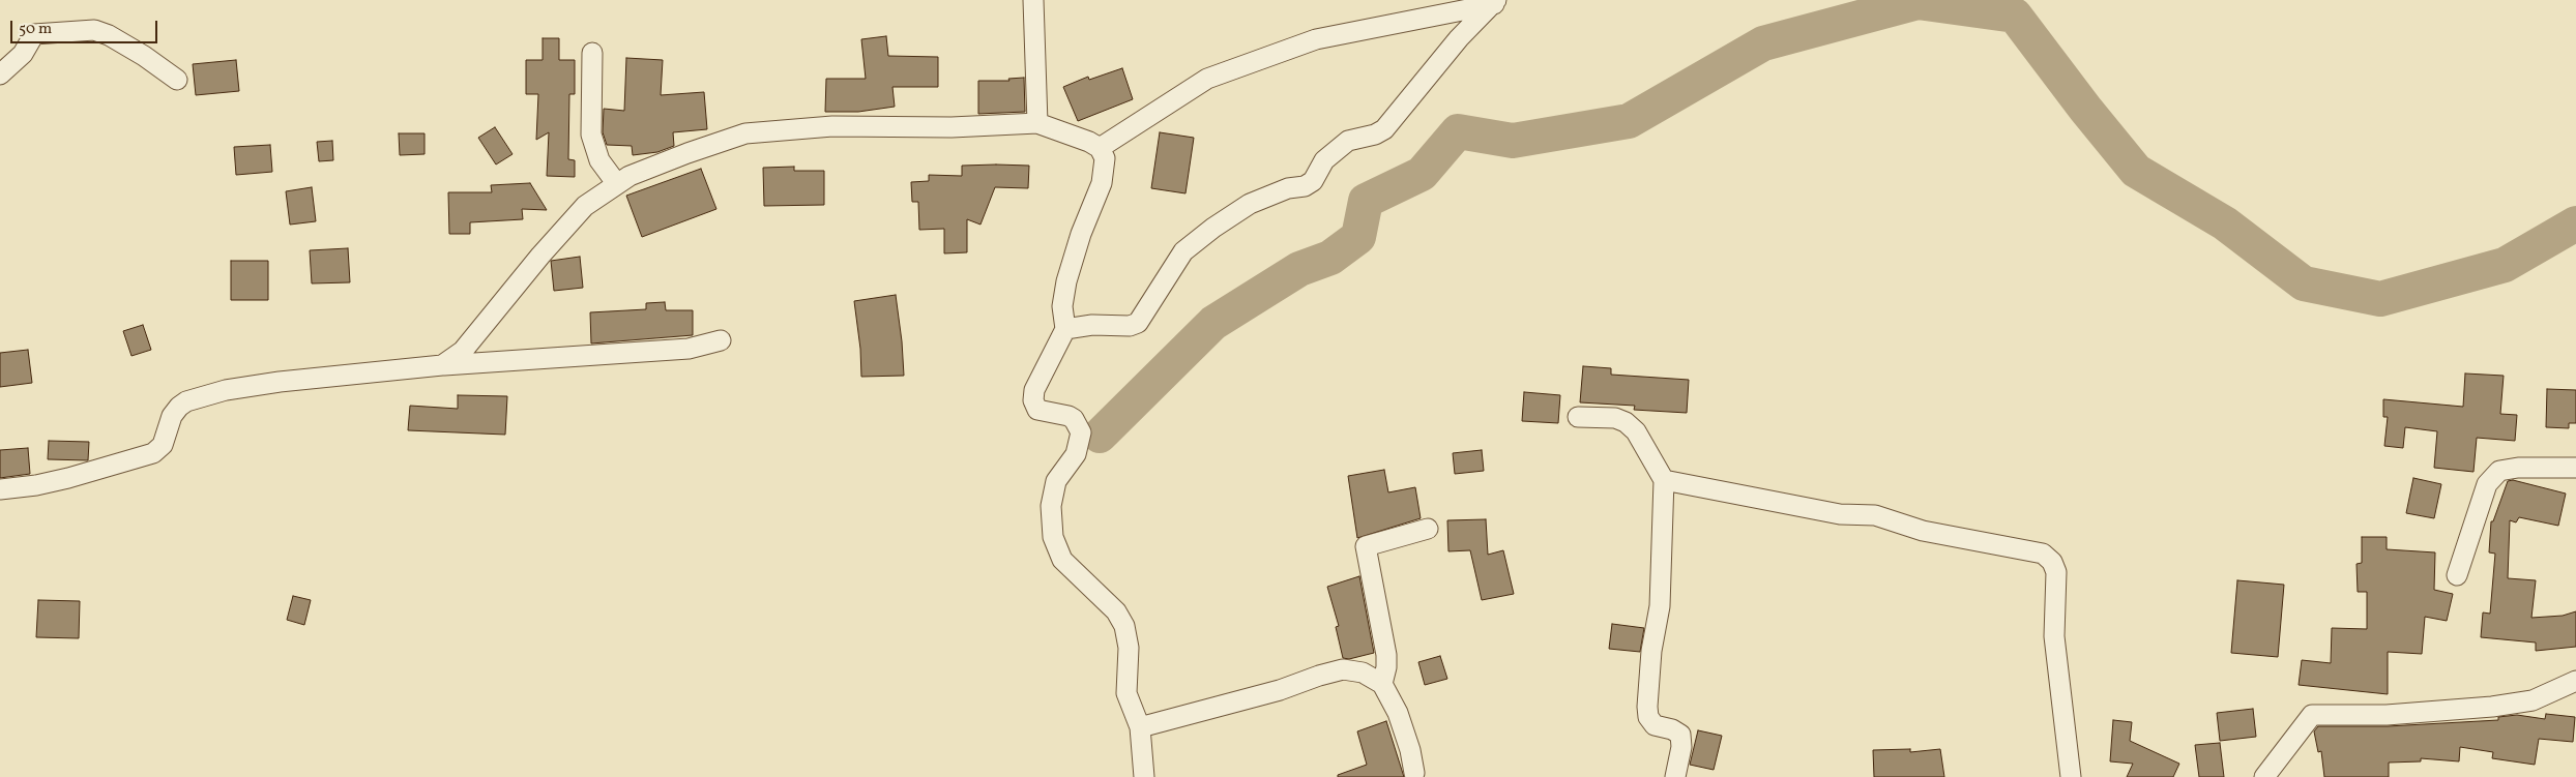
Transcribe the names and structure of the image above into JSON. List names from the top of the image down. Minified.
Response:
{"scale_bar":"50 m"}
